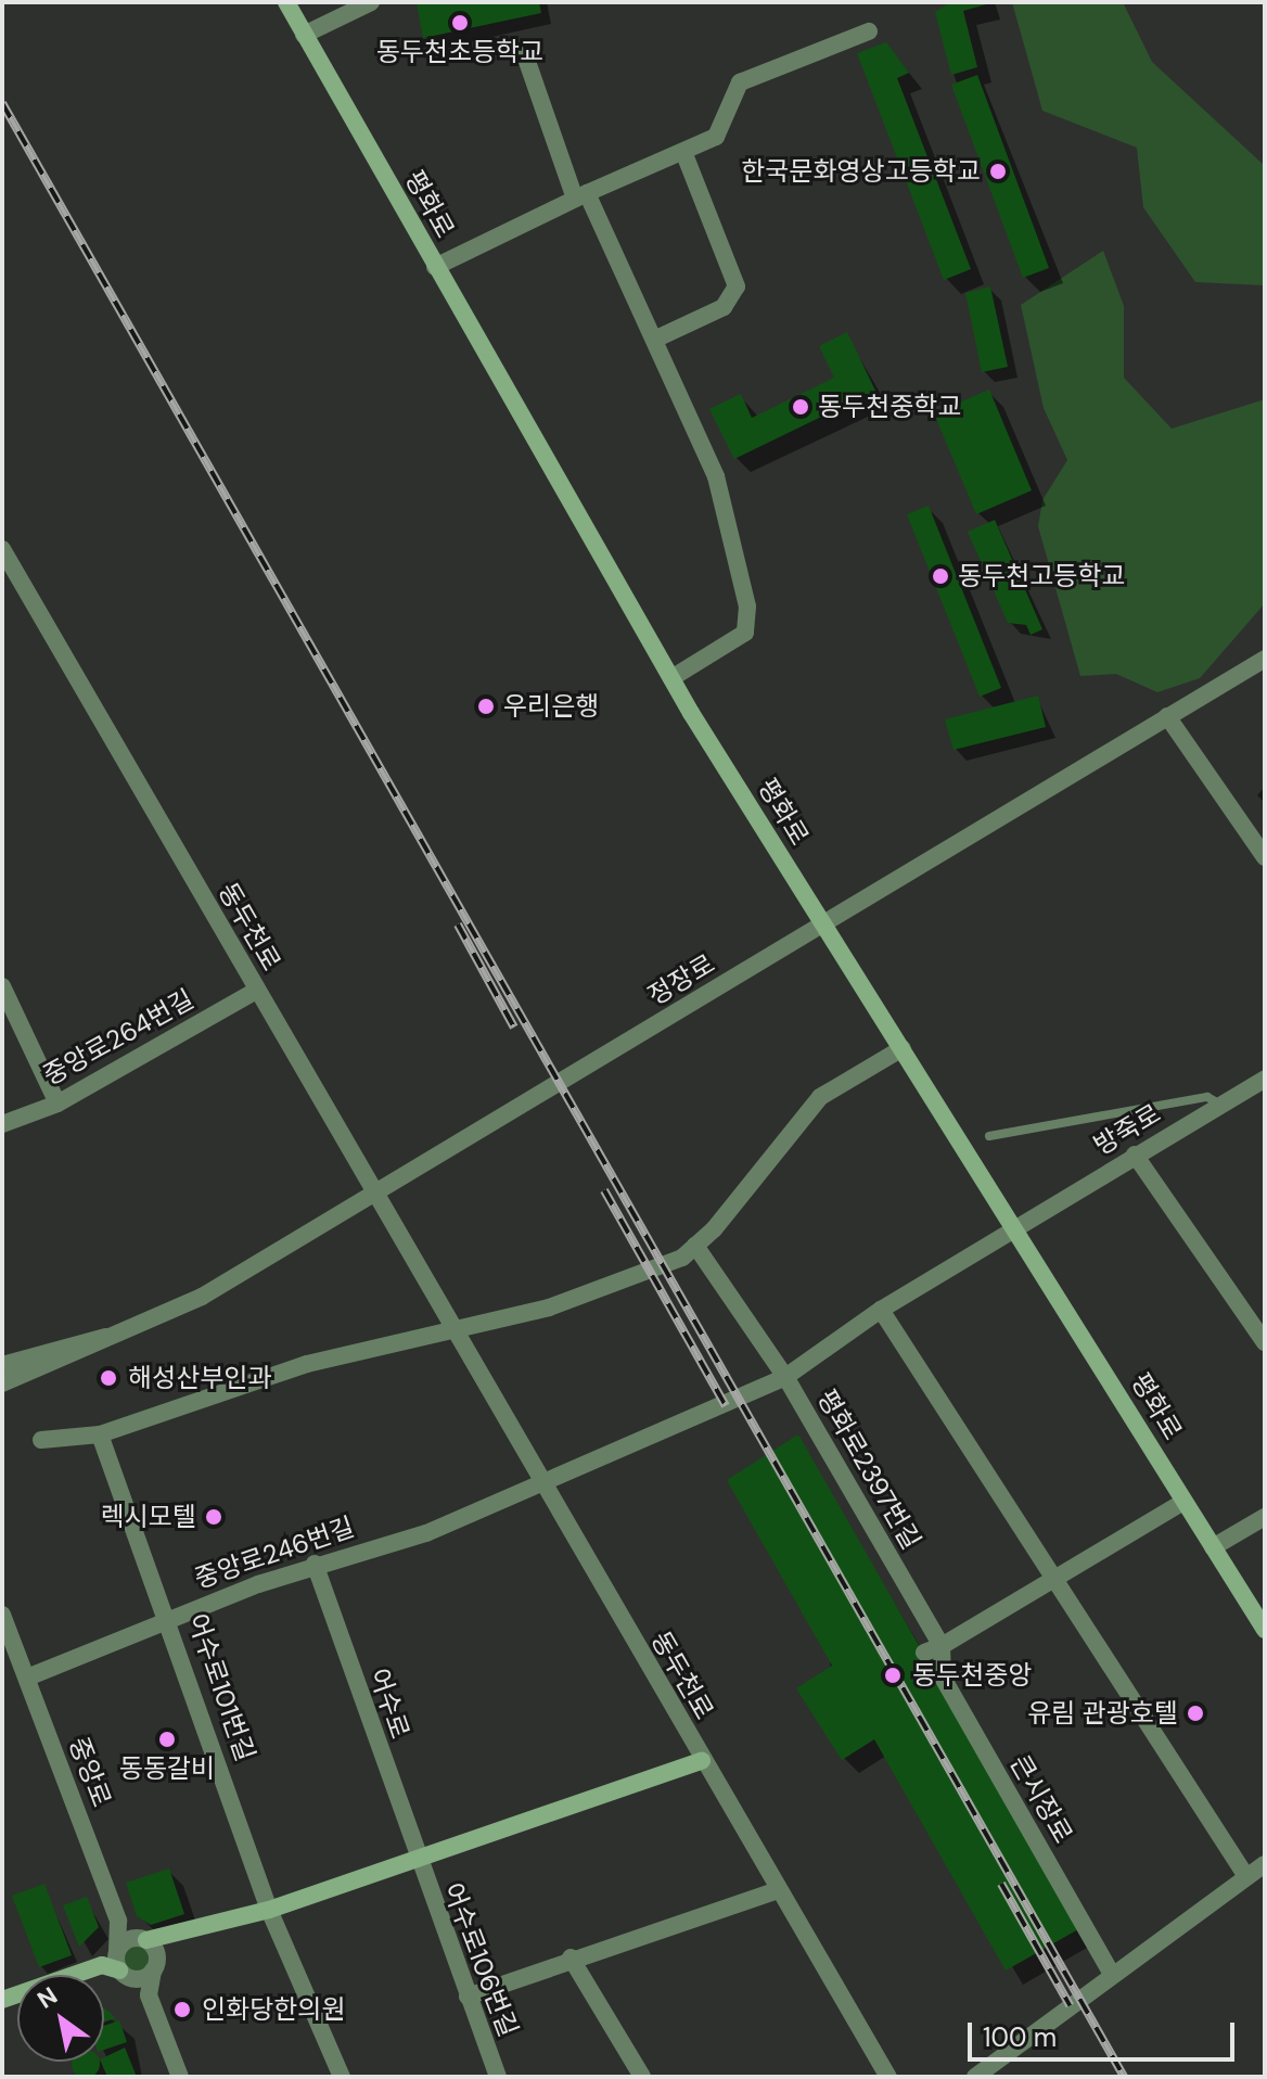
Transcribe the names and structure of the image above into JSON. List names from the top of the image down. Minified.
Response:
{"streets":{"main road":["평화로"],"street":["동두천로","정장로","중앙로264번길","방죽로","평화로2397번길","중앙로246번길","어수로101번길","어수로","중앙로","큰시장로","어수로106번길"]},"crossings":[["평화로","정장로"],["평화로","방죽로"],["평화로","평화로2397번길"],["동두천로","정장로"],["동두천로","중앙로264번길"],["동두천로","중앙로246번길"],["방죽로","평화로2397번길"],["평화로2397번길","큰시장로"],["중앙로246번길","어수로101번길"],["중앙로246번길","어수로"],["중앙로246번길","중앙로"],["어수로","어수로106번길"]],"places":["동두천초등학교","한국문화영상고등학교","동두천중학교","동두천고등학교","우리은행","해성산부인과","렉시모텔","동두천중앙","유림 관광호텔","동동갈비","인화당한의원"],"scale_bar":"100 m","north":"top left"}
